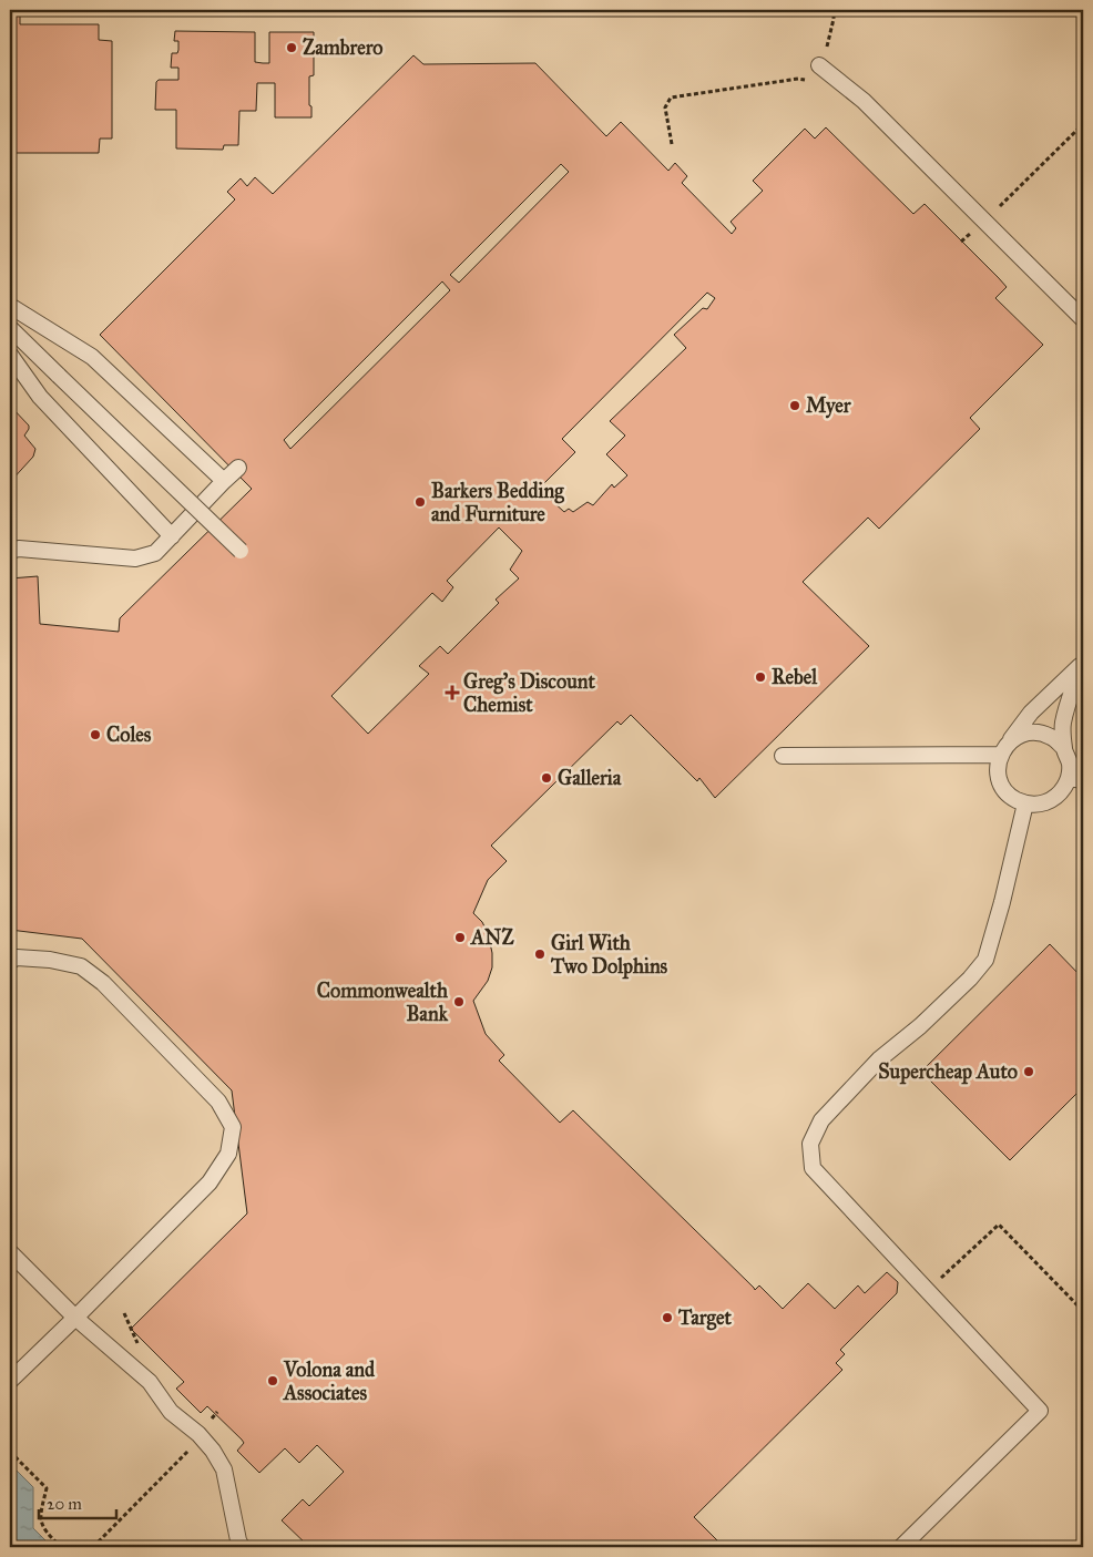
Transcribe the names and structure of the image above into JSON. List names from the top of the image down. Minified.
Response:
{"places":{"other":["Zambrero","Myer","Barkers Bedding and Furniture","Rebel","Coles","Galleria","ANZ","Girl With Two Dolphins","Commonwealth Bank","Supercheap Auto","Target","Volona and Associates"],"health":["Greg's Discount Chemist"]},"scale_bar":"20 m"}
